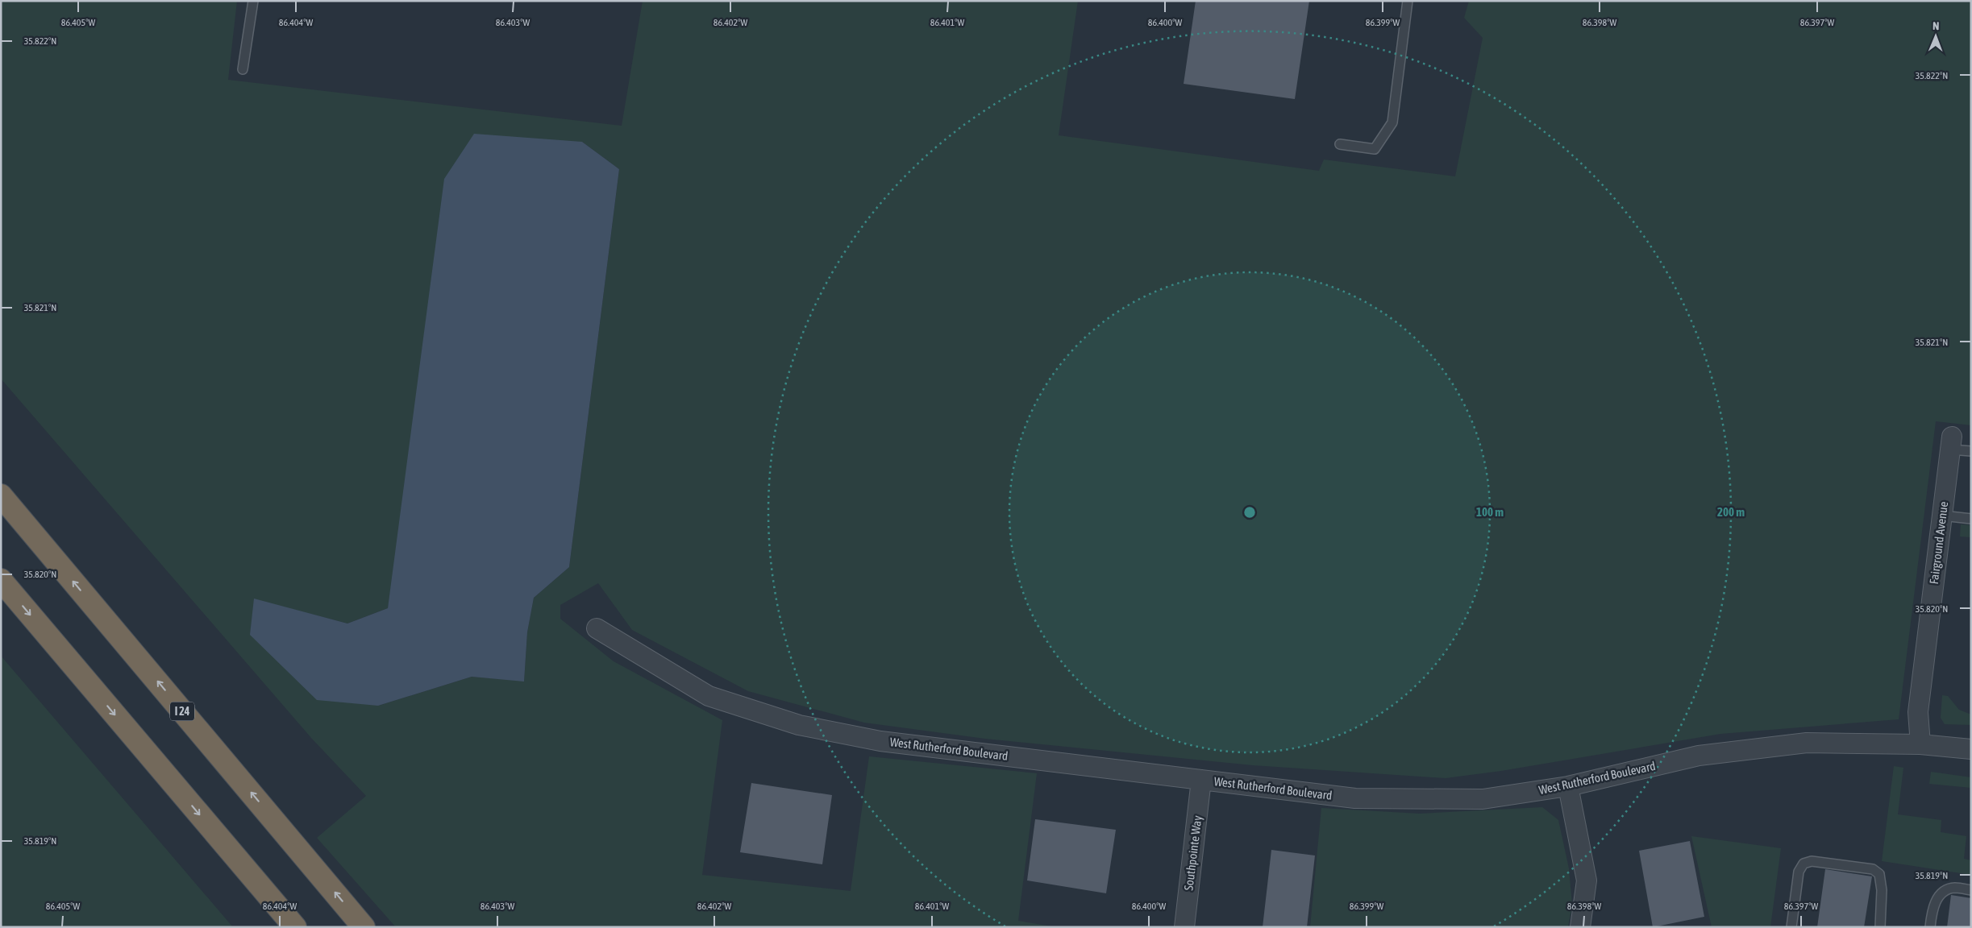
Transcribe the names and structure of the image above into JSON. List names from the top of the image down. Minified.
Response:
{"streets":{"highway":["I 24"],"street":["Fairground Avenue","West Rutherford Boulevard","Southpointe Way"]},"crossings":[["Fairground Avenue","West Rutherford Boulevard"],["West Rutherford Boulevard","Southpointe Way"]],"north":"top","coordinates":["86.405°W","86.404°W","86.403°W","86.402°W","86.401°W","86.400°W","86.399°W","86.398°W","86.397°W","35.822°N","35.821°N","35.820°N","35.819°N"],"rings":["100 m","200 m"]}
